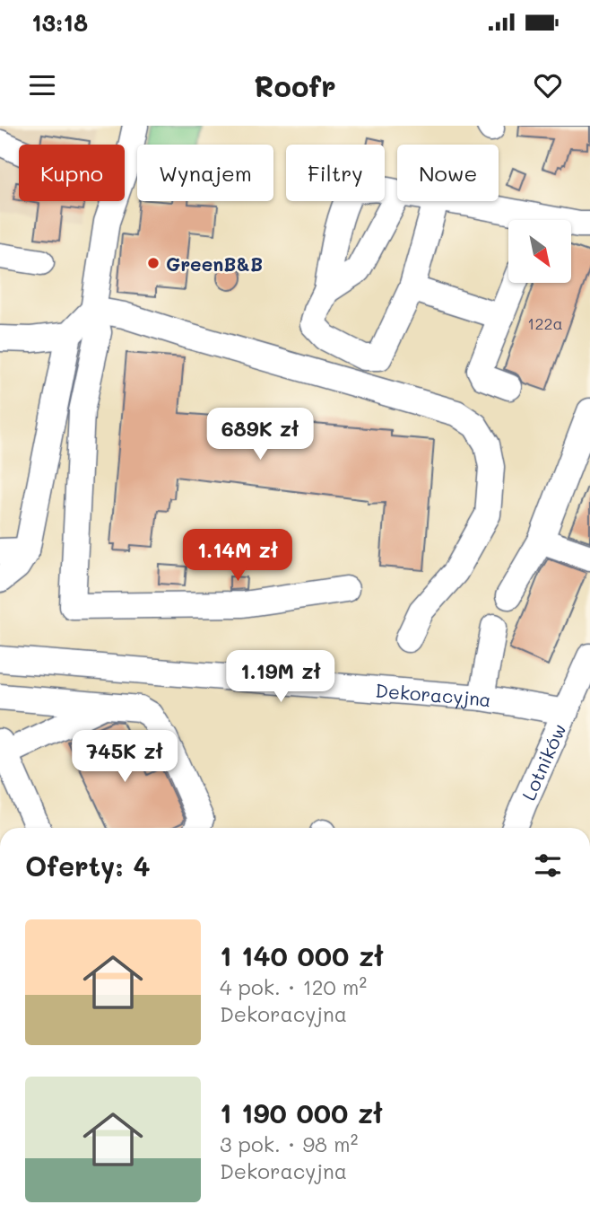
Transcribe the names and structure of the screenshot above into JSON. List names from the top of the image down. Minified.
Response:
{"streets":{"street":["Dekoracyjna","Lotników"]},"crossings":[["Dekoracyjna","Lotników"]],"places":["GreenB&B"],"house_numbers":["122a"],"north":"bottom right","page":{"status":"13:18","header":"Roofr","chip":["Kupno","Wynajem","Filtry","Nowe"],"price":["689K zł","1.14M zł","1.19M zł","745K zł"],"heading":"Oferty: 4","list":[{"name":"1 140 000 zł","note":"4 pok. · 120 m² · Dekoracyjna"},{"name":"1 190 000 zł","note":"3 pok. · 98 m² · Dekoracyjna"}]}}
